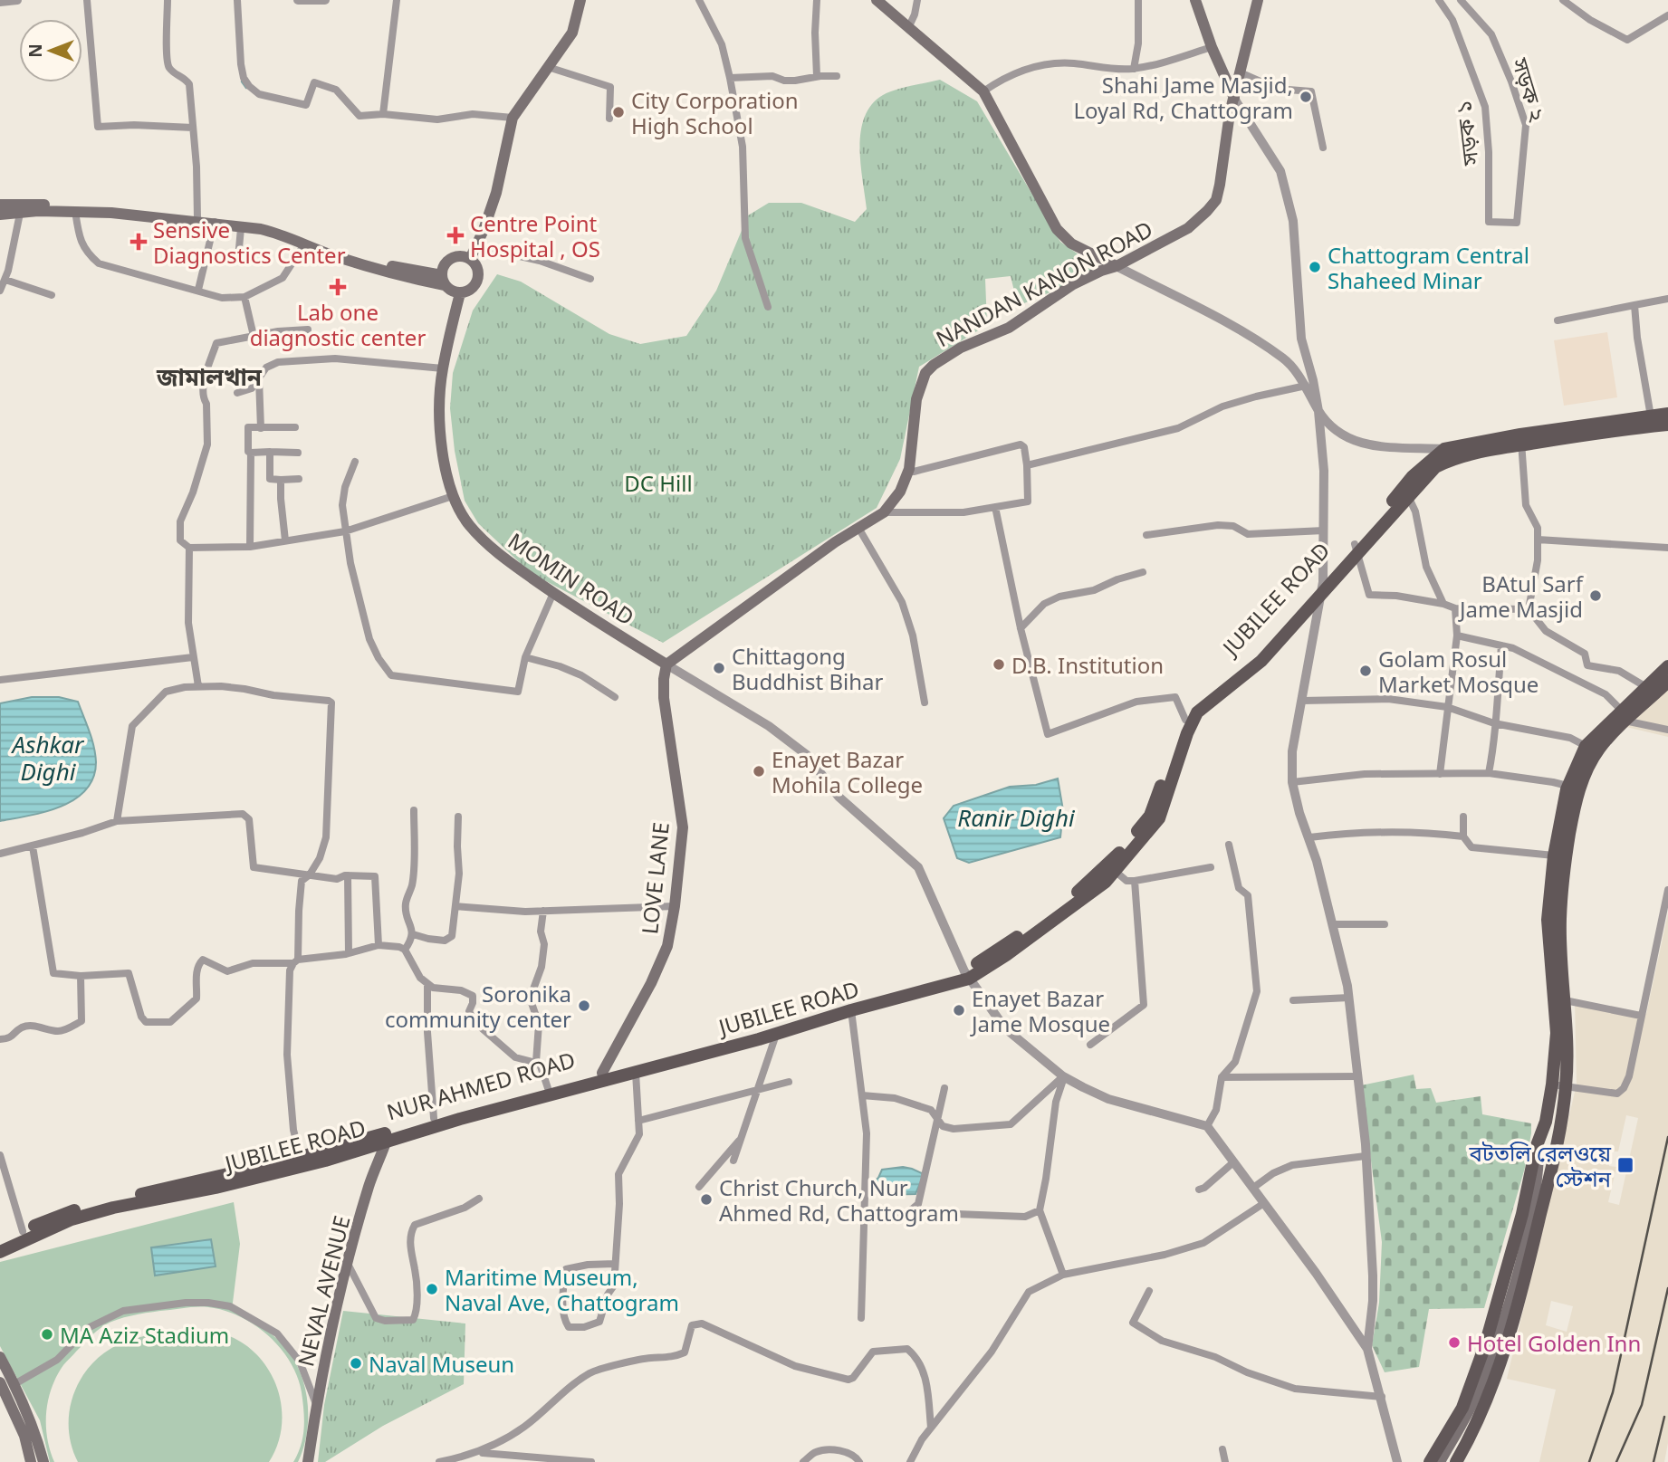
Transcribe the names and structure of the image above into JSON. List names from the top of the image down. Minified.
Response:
{"streets":{"main road":["NANDAN KANON ROAD","MOMIN ROAD","JUBILEE ROAD","LOVE LANE","NUR AHMED ROAD","NEVAL AVENUE"],"street":["সড়ক ২","সড়ক ১"]},"crossings":[["সড়ক ২","সড়ক ১"],["NANDAN KANON ROAD","MOMIN ROAD"],["NANDAN KANON ROAD","LOVE LANE"],["MOMIN ROAD","LOVE LANE"],["JUBILEE ROAD","LOVE LANE"],["JUBILEE ROAD","NUR AHMED ROAD"],["JUBILEE ROAD","NEVAL AVENUE"],["LOVE LANE","NUR AHMED ROAD"],["NUR AHMED ROAD","NEVAL AVENUE"]],"districts":["জামালখান"],"water":["Ashkar Dighi","Ranir Dighi"],"parks":["DC Hill"],"places":{"other":["Shahi Jame Masjid, Loyal Rd, Chattogram","City Corporation High School","Chattogram Central Shaheed Minar","BAtul Sarf Jame Masjid","D.B. Institution","Chittagong Buddhist Bihar","Golam Rosul Market Mosque","Enayet Bazar Mohila College","Soronika community center","Enayet Bazar Jame Mosque","Christ Church, Nur Ahmed Rd, Chattogram","Maritime Museum, Naval Ave, Chattogram","MA Aziz Stadium","Hotel Golden Inn","Naval Museun"],"health":["Centre Point Hospital , OS","Sensive Diagnostics Center","Lab one diagnostic center"],"transit":["বটতলি রেলওয়ে স্টেশন"]},"north":"left"}
